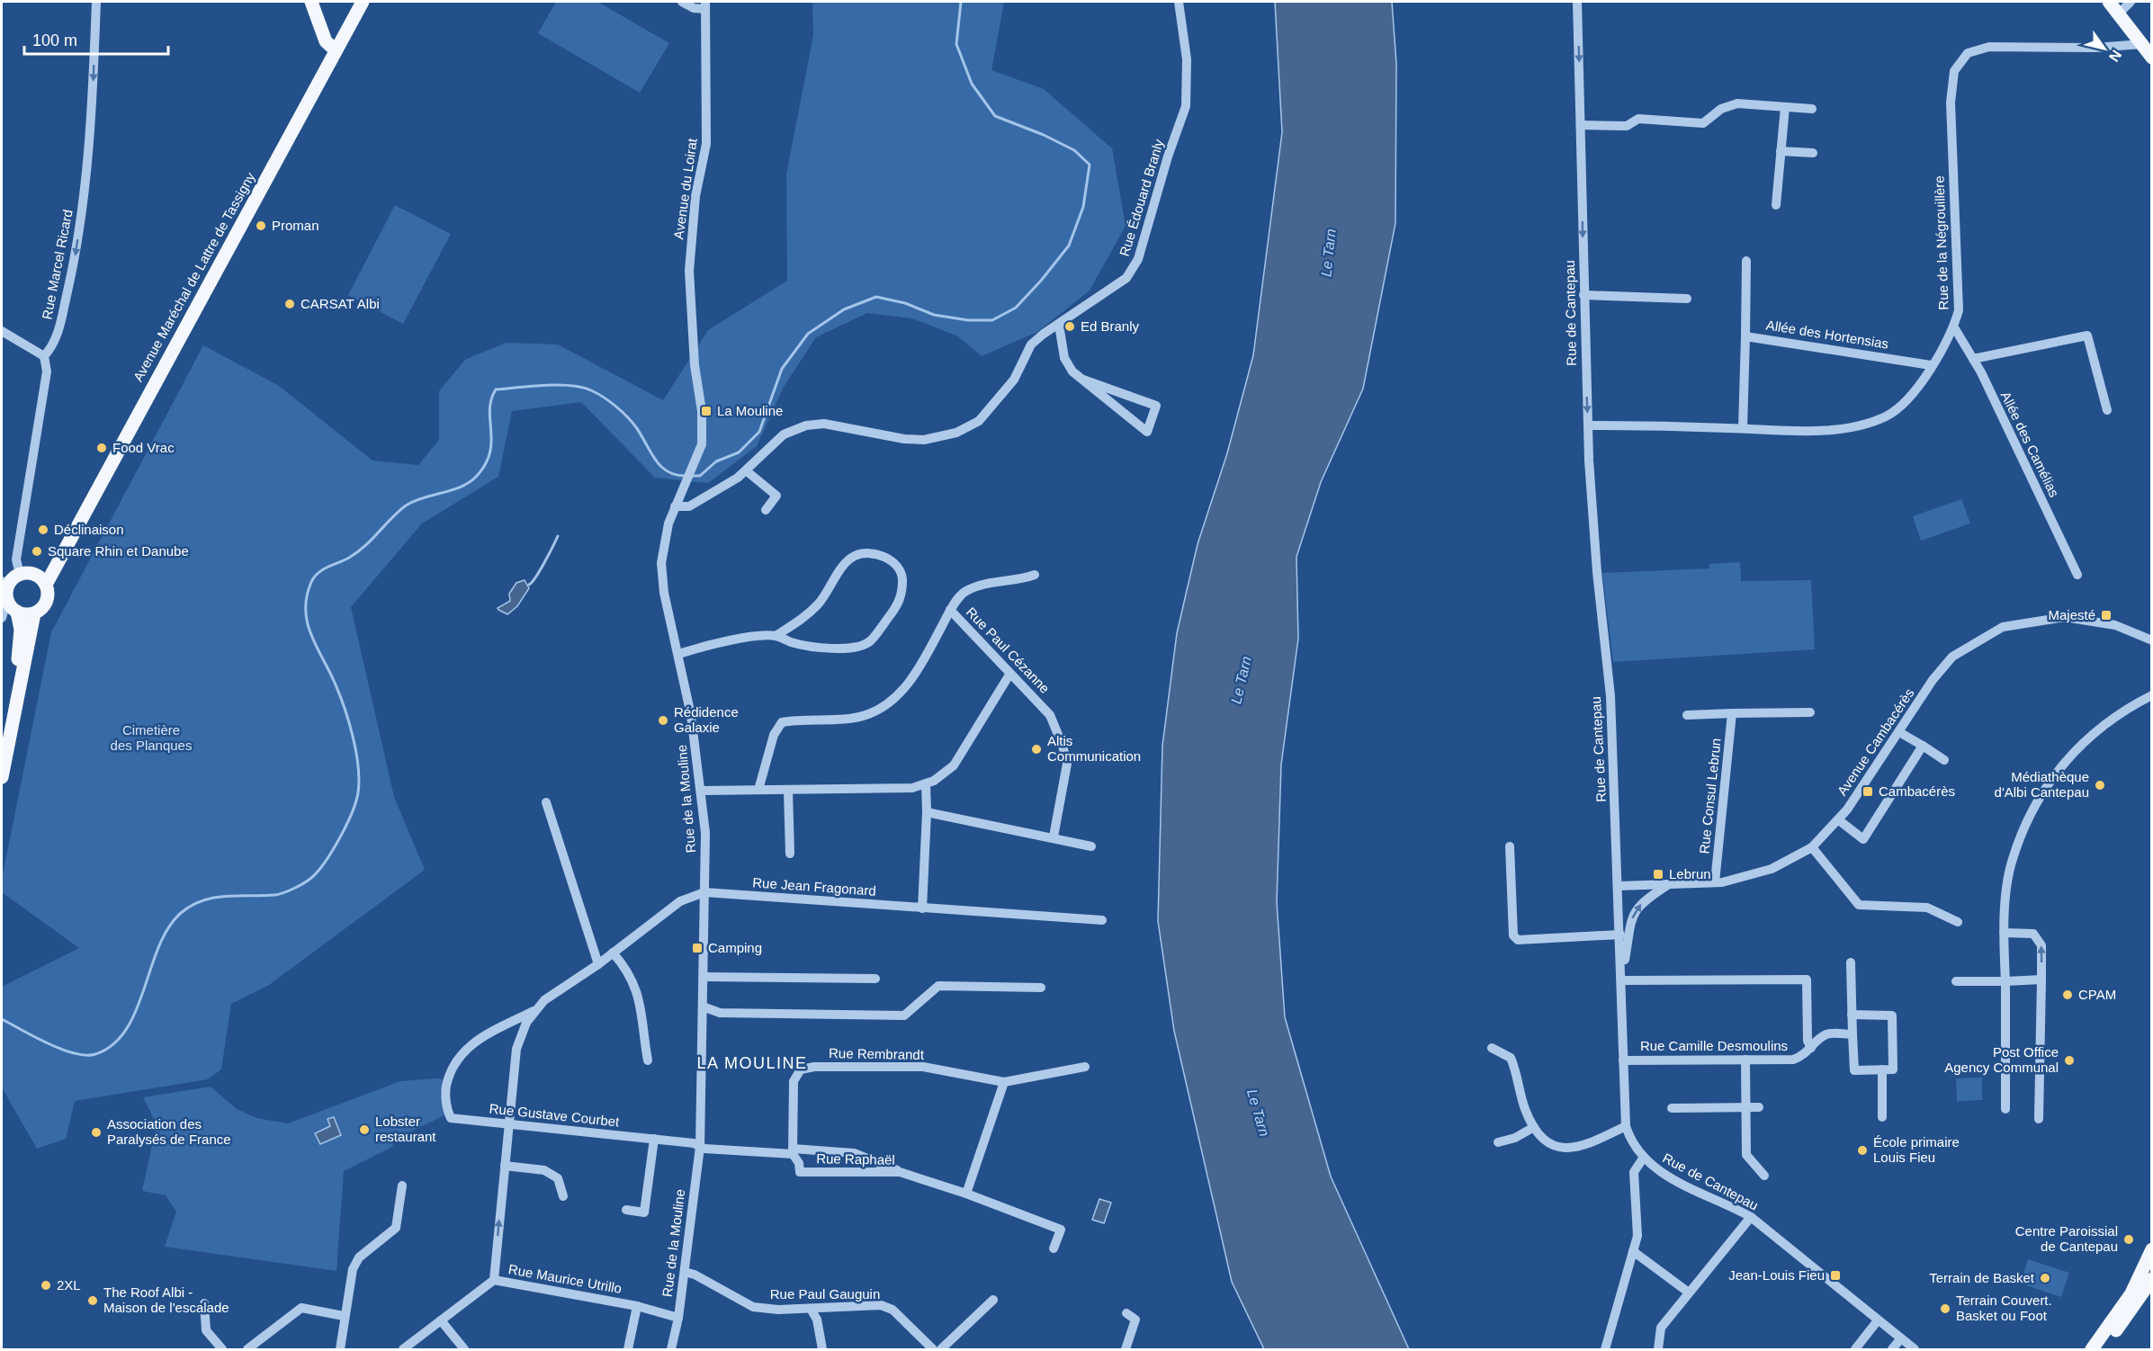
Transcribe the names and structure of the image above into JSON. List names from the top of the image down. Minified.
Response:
{"streets":{"main road":["Avenue Maréchal de Lattre de Tassigny"],"street":["Avenue du Loirat","Rue Édouard Branly","Rue de la Négrouillère","Rue Marcel Ricard","Rue de Cantepau","Allée des Hortensias","Allée des Camélias","Rue Paul Cézanne","Avenue Cambacérès","Rue Consul Lebrun","Rue de la Mouline","Rue Jean Fragonard","Rue Camille Desmoulins","Rue Rembrandt","Rue Gustave Courbet","Rue Raphaël","Rue Maurice Utrillo","Rue Paul Gauguin"]},"crossings":[["Avenue du Loirat","Rue de la Mouline"],["Rue Édouard Branly","Rue de la Mouline"],["Rue de la Négrouillère","Rue de Cantepau"],["Rue de la Négrouillère","Allée des Hortensias"],["Rue de la Négrouillère","Allée des Camélias"],["Rue de Cantepau","Avenue Cambacérès"],["Rue de Cantepau","Rue Camille Desmoulins"],["Avenue Cambacérès","Rue Consul Lebrun"],["Rue de la Mouline","Rue Jean Fragonard"],["Rue de la Mouline","Rue Gustave Courbet"],["Rue de la Mouline","Rue Maurice Utrillo"],["Rue de la Mouline","Rue Paul Gauguin"],["Rue Rembrandt","Rue Raphaël"]],"one_way":["Rue Marcel Ricard"],"districts":["LA MOULINE"],"water":["Le Tarn"],"parks":["Cimetière des Planques"],"places":{"other":["Proman","CARSAT Albi","Ed Branly","Food Vrac","Déclinaison","Square Rhin et Danube","Rédidence Galaxie","Altis Communication","Médiathèque d'Albi Cantepau","CPAM","Post Office Agency Communal","Lobster restaurant","Association des Paralysés de France","École primaire Louis Fieu","Centre Paroissial de Cantepau","Terrain de Basket","2XL","The Roof Albi - Maison de l'escalade","Terrain Couvert. Basket ou Foot"],"transit":["La Mouline","Majesté","Cambacérès","Lebrun","Camping","Jean-Louis Fieu"]},"scale_bar":"100 m","north":"bottom right"}
